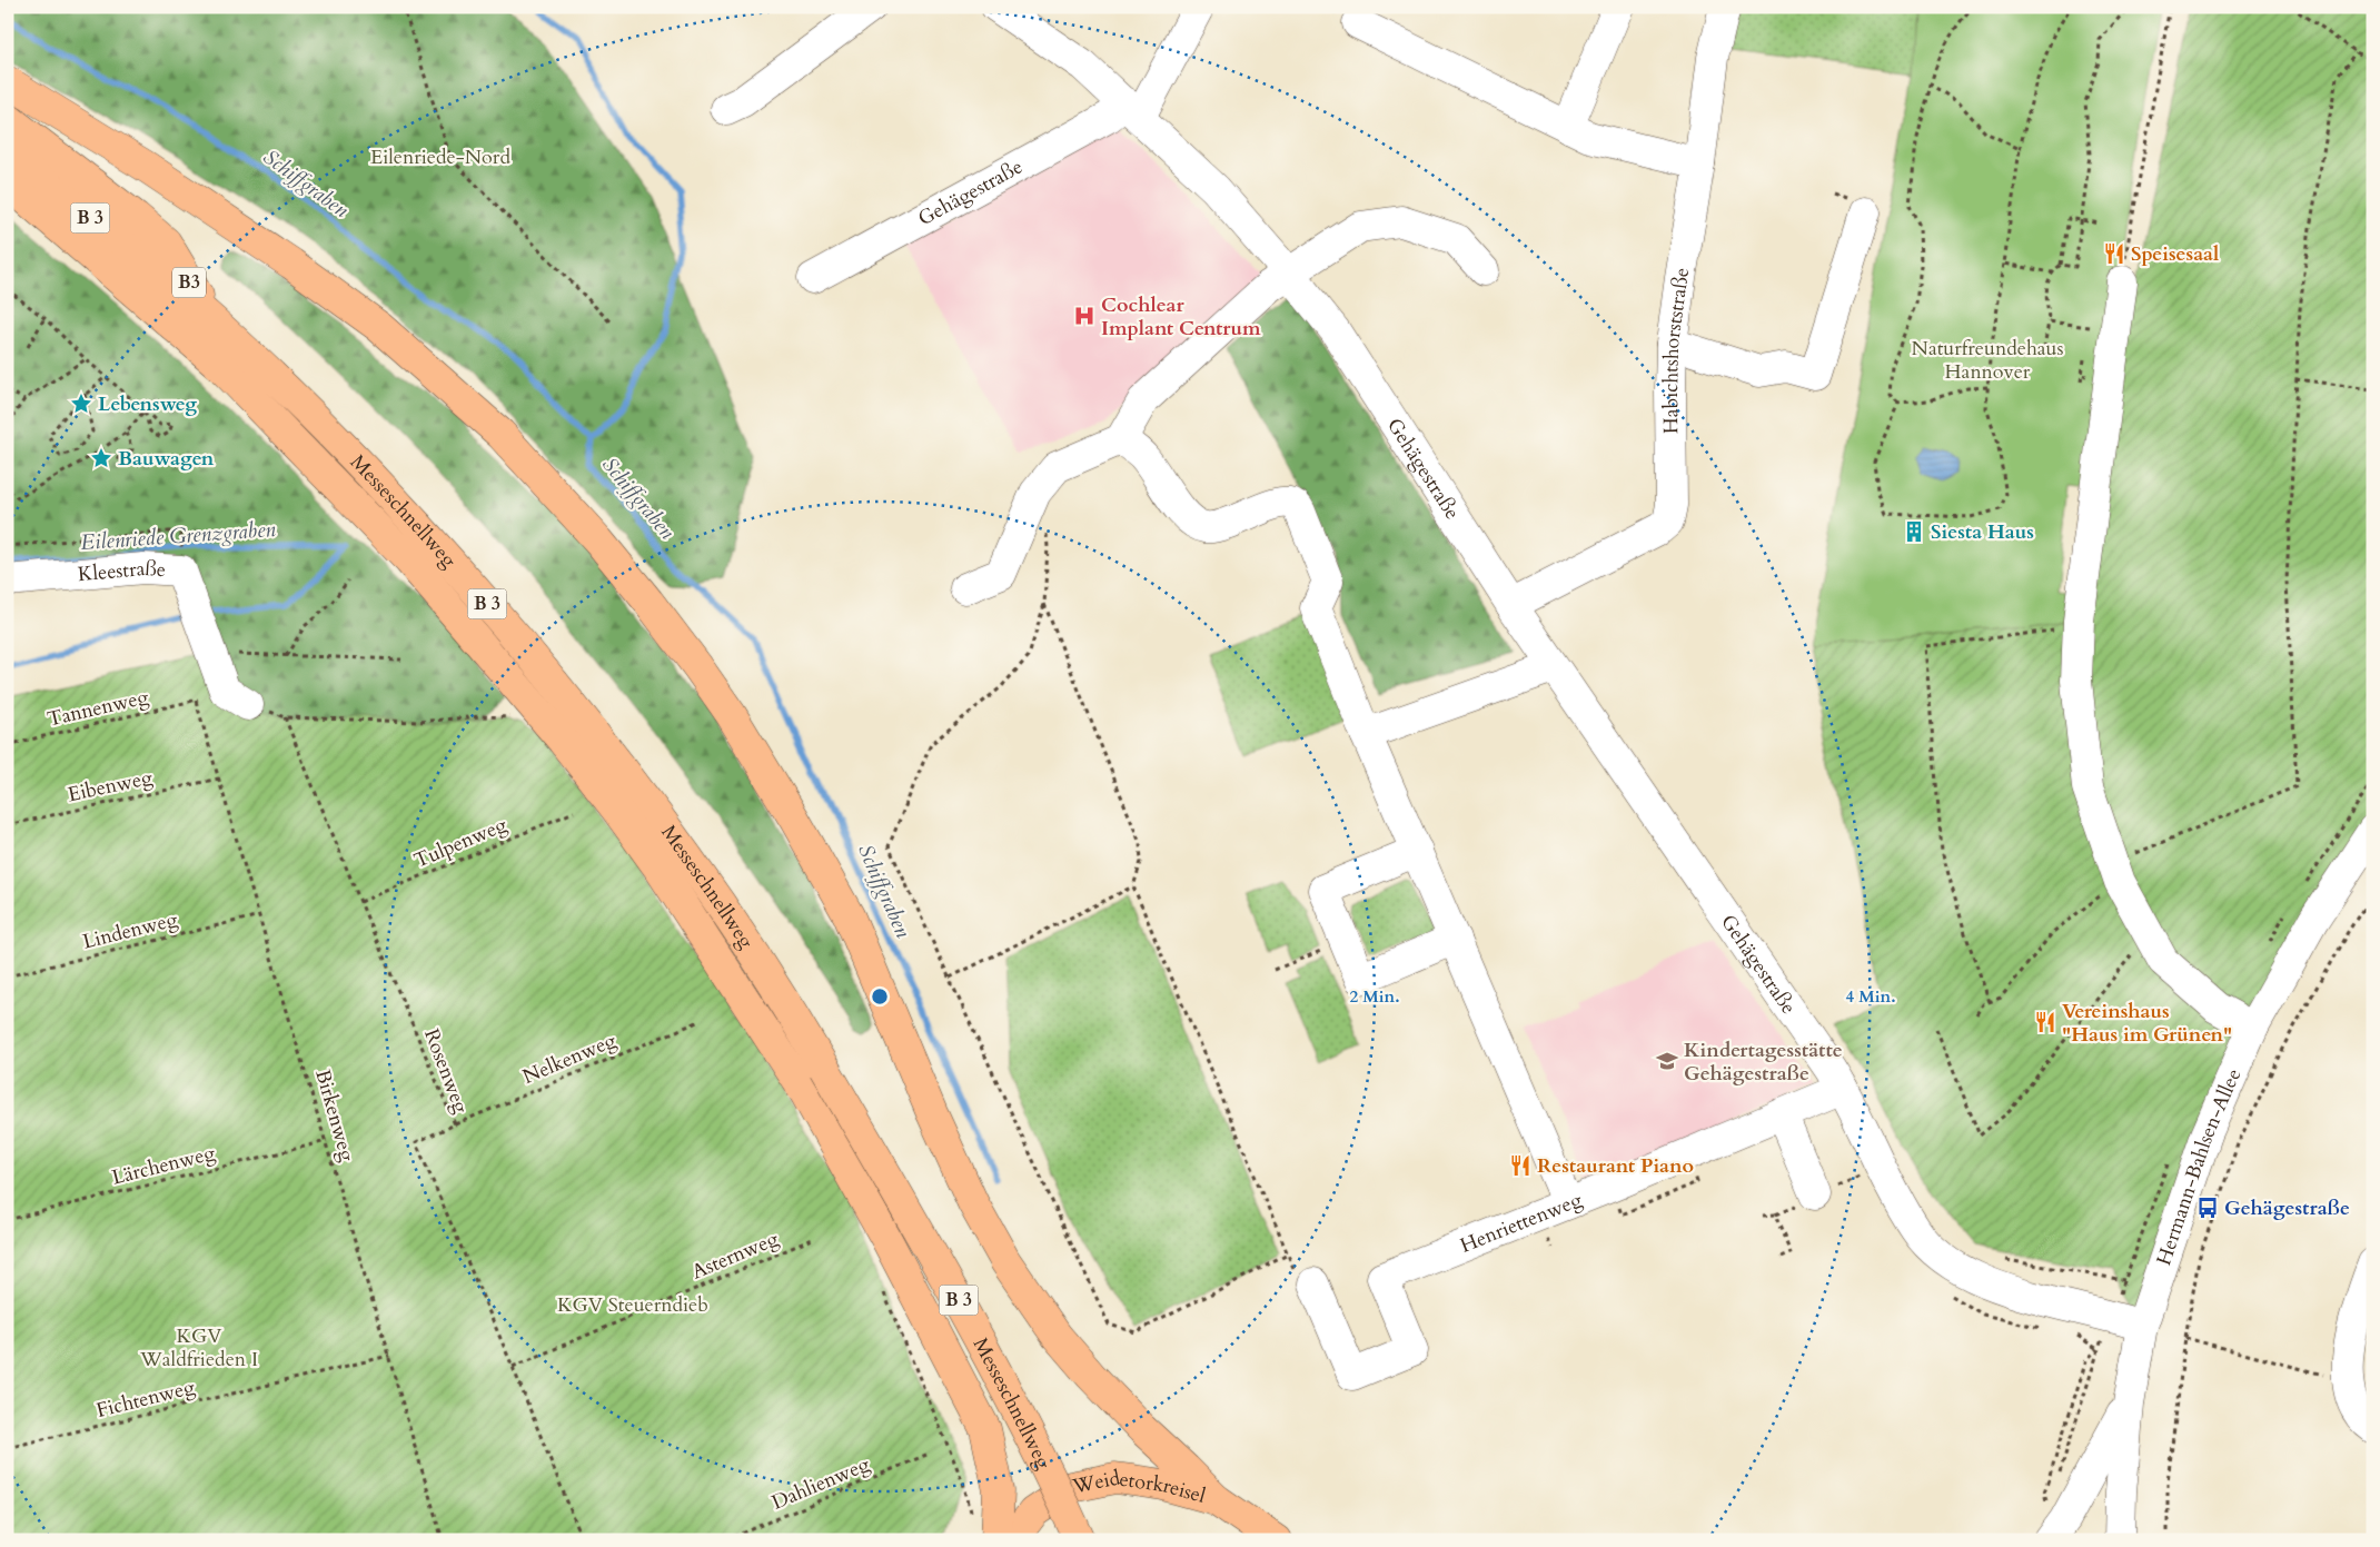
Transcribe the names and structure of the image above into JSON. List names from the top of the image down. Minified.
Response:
{"streets":{"main road":["B 3","B3","Messeschnellweg","Weidetorkreisel"],"street":["Gehägestraße","Habichtshorststraße","Kleestraße","Hermann-Bahlsen-Allee","Henriettenweg"],"path":["Tannenweg","Eibenweg","Tulpenweg","Lindenweg","Nelkenweg","Rosenweg","Birkenweg","Lärchenweg","Asternweg","Fichtenweg","Dahlienweg"]},"crossings":[["Gehägestraße","Habichtshorststraße"],["Gehägestraße","Hermann-Bahlsen-Allee"],["Gehägestraße","Henriettenweg"],["Tannenweg","Birkenweg"],["Eibenweg","Birkenweg"],["Tulpenweg","Rosenweg"],["Lindenweg","Birkenweg"],["Nelkenweg","Rosenweg"],["Rosenweg","Asternweg"],["Birkenweg","Lärchenweg"],["Birkenweg","Fichtenweg"]],"water":["Schiffgraben","Eilenriede Grenzgraben"],"parks":["Eilenriede-Nord","Naturfreundehaus Hannover","KGV Steuerndieb","KGV Waldfrieden I"],"places":{"restaurant":["Speisesaal","Vereinshaus \"Haus im Grünen\"","Restaurant Piano"],"hospital":["Cochlear Implant Centrum"],"place":["Lebensweg","Bauwagen"],"building":["Siesta Haus"],"school or university":["Kindertagesstätte Gehägestraße"],"bus stop":["Gehägestraße"]},"rings":["2 Min.","4 Min."]}
